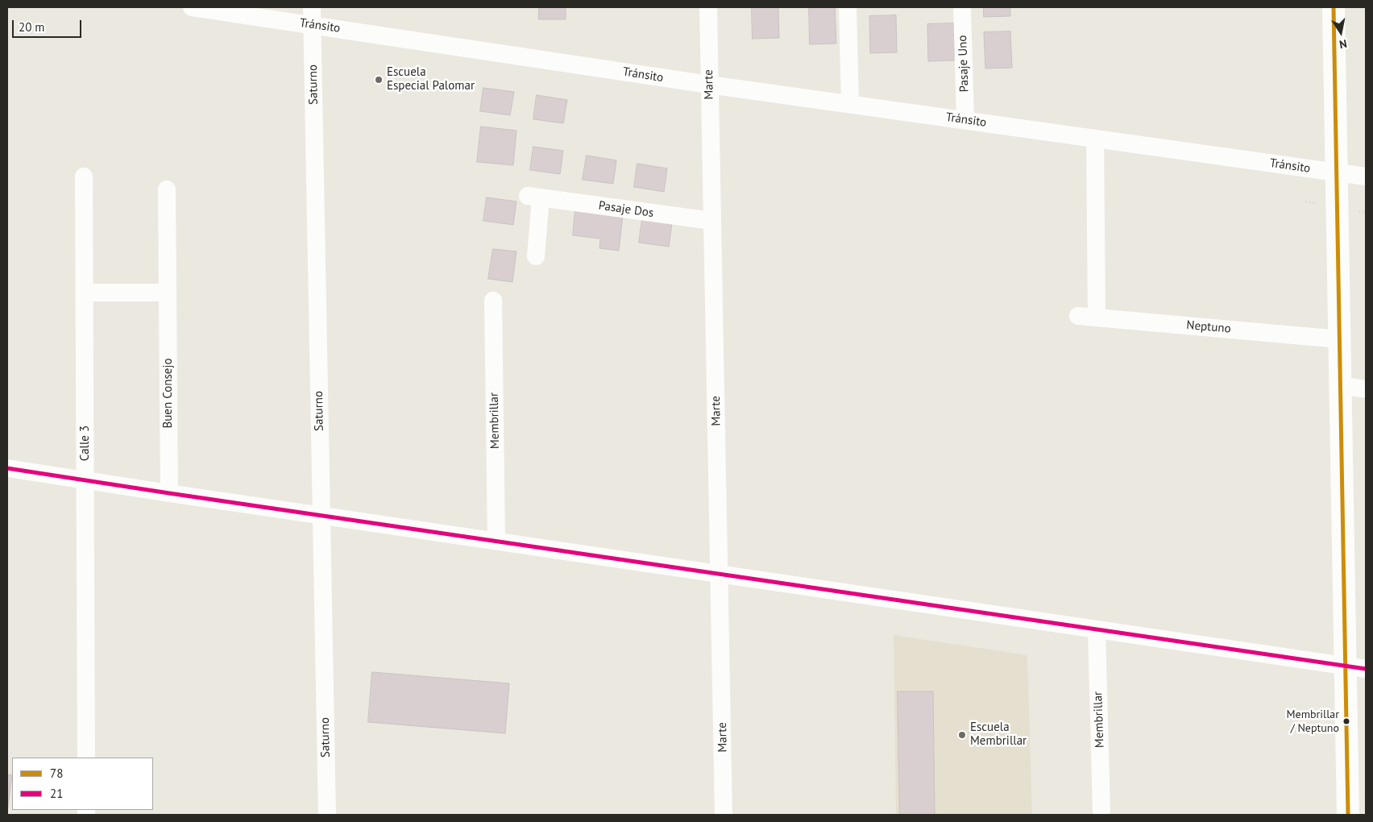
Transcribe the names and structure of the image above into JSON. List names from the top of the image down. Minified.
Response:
{"streets":{"street":["Tránsito","Pasaje Uno","Saturno","Marte","Pasaje Dos","Neptuno","Buen Consejo","Membrillar","Calle 3"]},"crossings":[["Tránsito","Pasaje Uno"],["Tránsito","Saturno"],["Tránsito","Marte"],["Marte","Pasaje Dos"]],"places":["Escuela Especial Palomar","Membrillar / Neptuno","Escuela Membrillar"],"lines":["transit line 78","transit line 21"],"legend":["78","21"],"scale_bar":"20 m","north":"bottom"}
